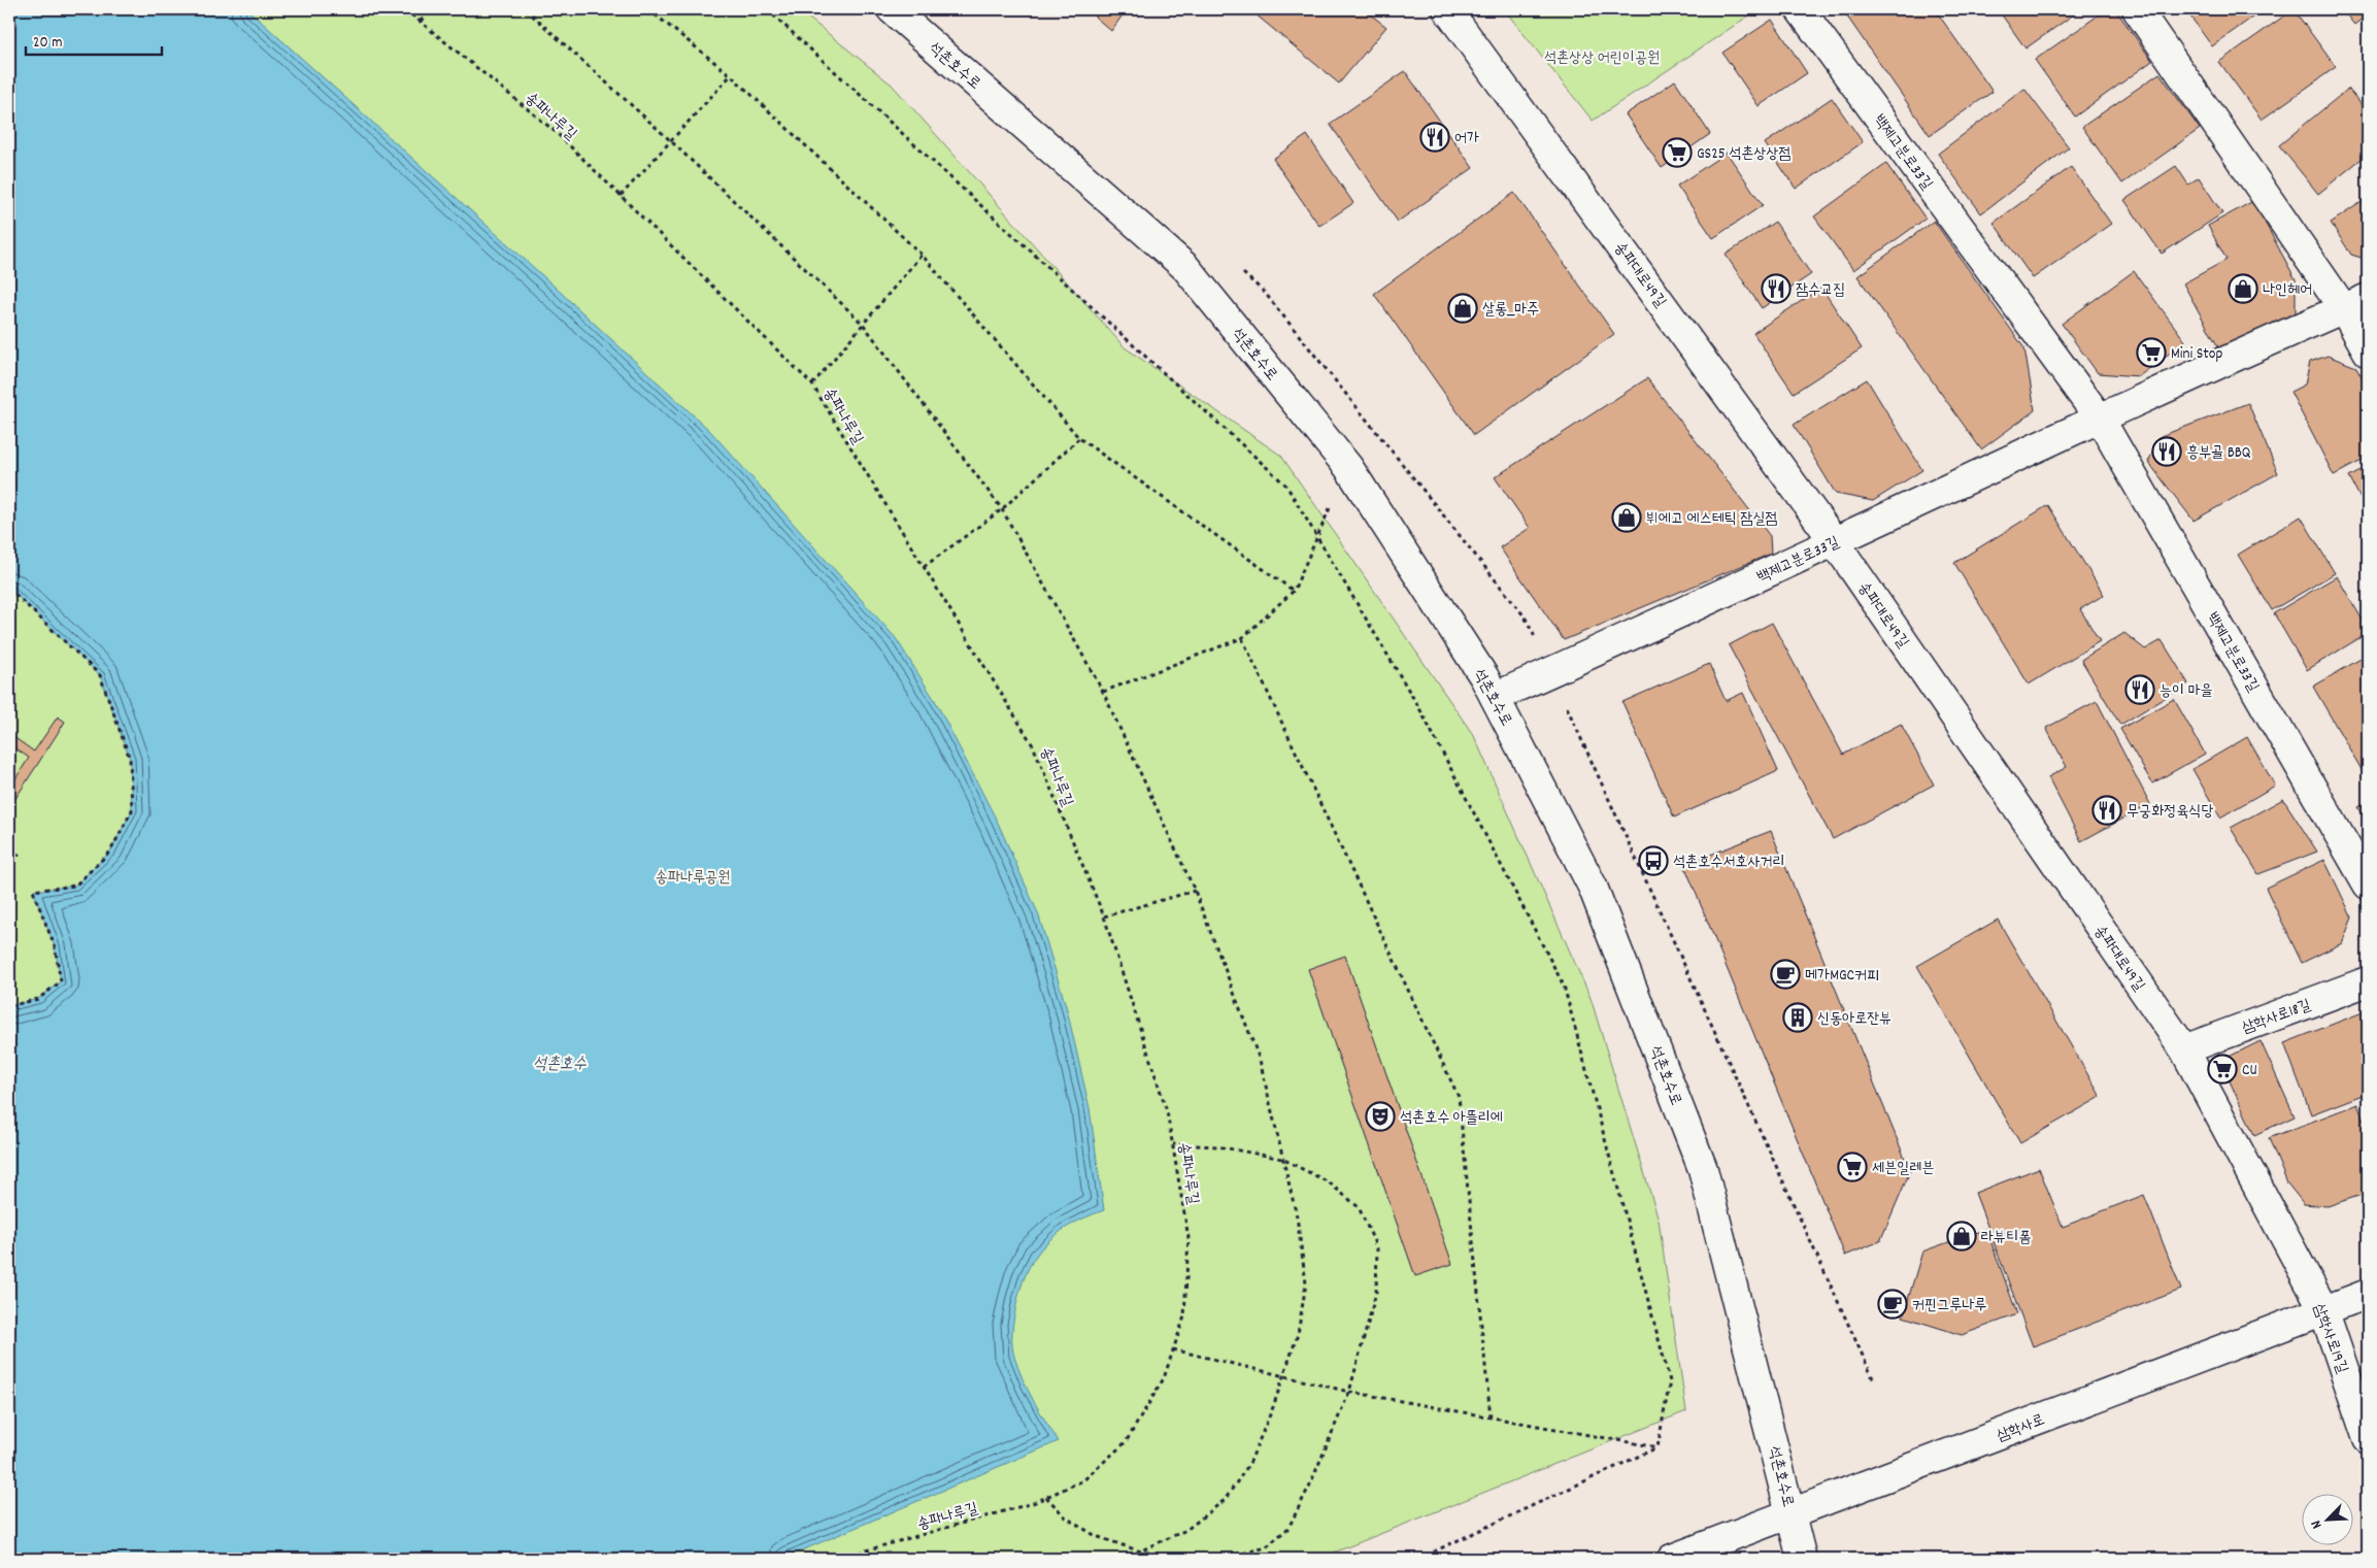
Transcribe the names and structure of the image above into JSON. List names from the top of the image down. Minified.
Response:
{"streets":{"street":["석촌호수로","백제고분로33길","송파대로49길","삼학사로18길","삼학사로19길","삼학사로"],"path":["송파나루길"]},"crossings":[["석촌호수로","백제고분로33길"],["석촌호수로","삼학사로"],["백제고분로33길","송파대로49길"],["송파대로49길","삼학사로18길"],["송파대로49길","삼학사로19길"],["삼학사로19길","삼학사로"]],"water":["석촌호수"],"parks":["석촌상상 어린이공원","송파나루공원"],"places":{"restaurant":["어가","잠수교집","흥부골 BBQ","능이 마을","무궁화정육식당"],"supermarket":["GS25 석촌상상점","Mini Stop","CU","세븐일레븐"],"shop":["나인헤어","살롱_마주","뷔에고 에스테틱 잠실점","라뷰티폼"],"bus stop":["석촌호수서호사거리"],"cafe":["메가MGC커피","커핀그루나루"],"building":["신동아로잔뷰"],"theatre":["석촌호수 아뜰리에"]},"scale_bar":"20 m","north":"bottom left"}
